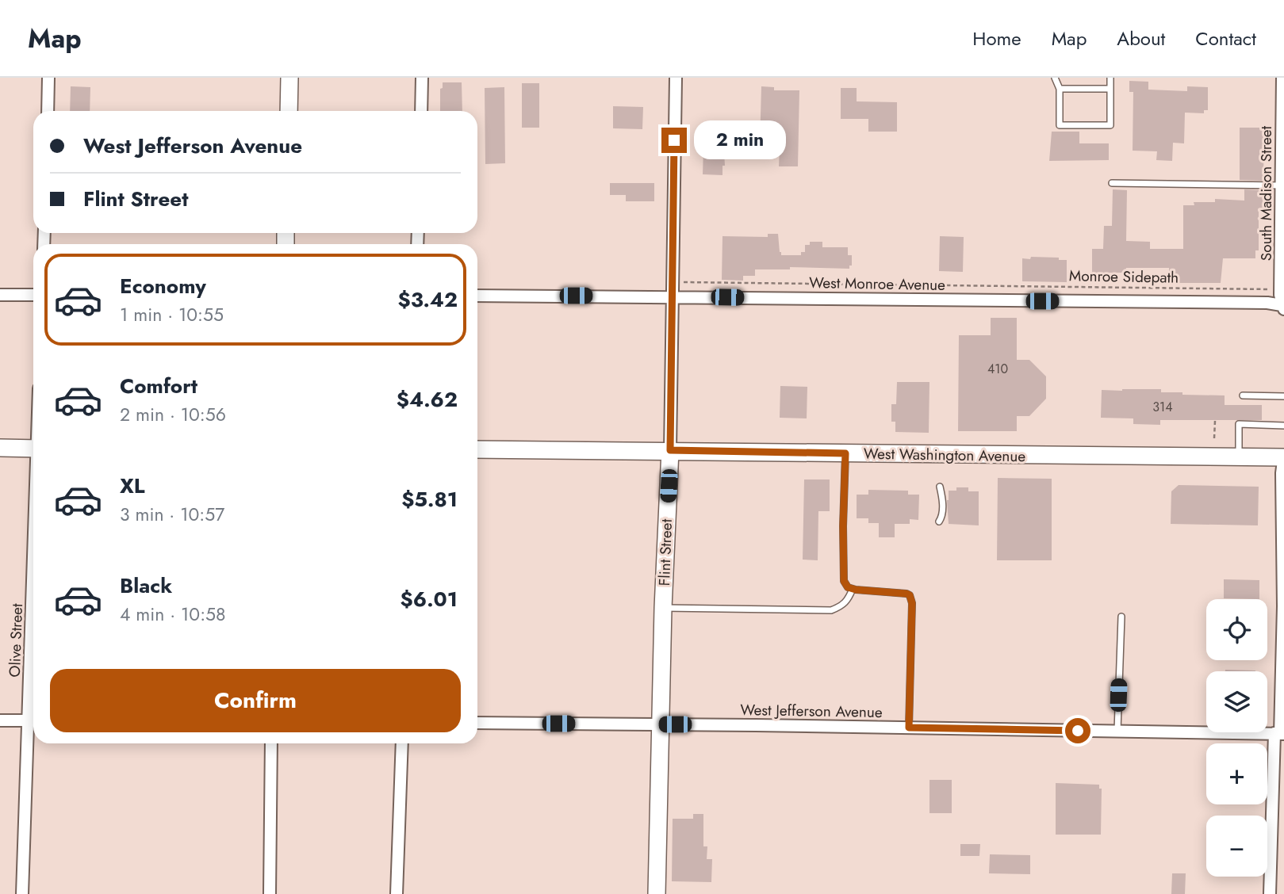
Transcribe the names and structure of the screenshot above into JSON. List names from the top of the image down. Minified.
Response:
{"streets":{"street":["South Madison Street","West Monroe Avenue","West Washington Avenue","Flint Street","Olive Street","West Jefferson Avenue"],"path":["Monroe Sidepath"]},"crossings":[["South Madison Street","West Monroe Avenue"],["West Monroe Avenue","Flint Street"],["West Washington Avenue","Flint Street"],["Flint Street","West Jefferson Avenue"]],"house_numbers":["410","314"],"page":{"header":"Map","nav":["Home","Map","About","Contact"],"banner":["West Jefferson Avenue","Flint Street"],"bubble":"2 min","list":[{"name":"Economy","note":"1 min · 10:55","value":"$3.42"},{"name":"Comfort","note":"2 min · 10:56","value":"$4.62"},{"name":"XL","note":"3 min · 10:57","value":"$5.81"},{"name":"Black","note":"4 min · 10:58","value":"$6.01"}],"map_buttons":["+","−"],"buttons":"Confirm"}}
